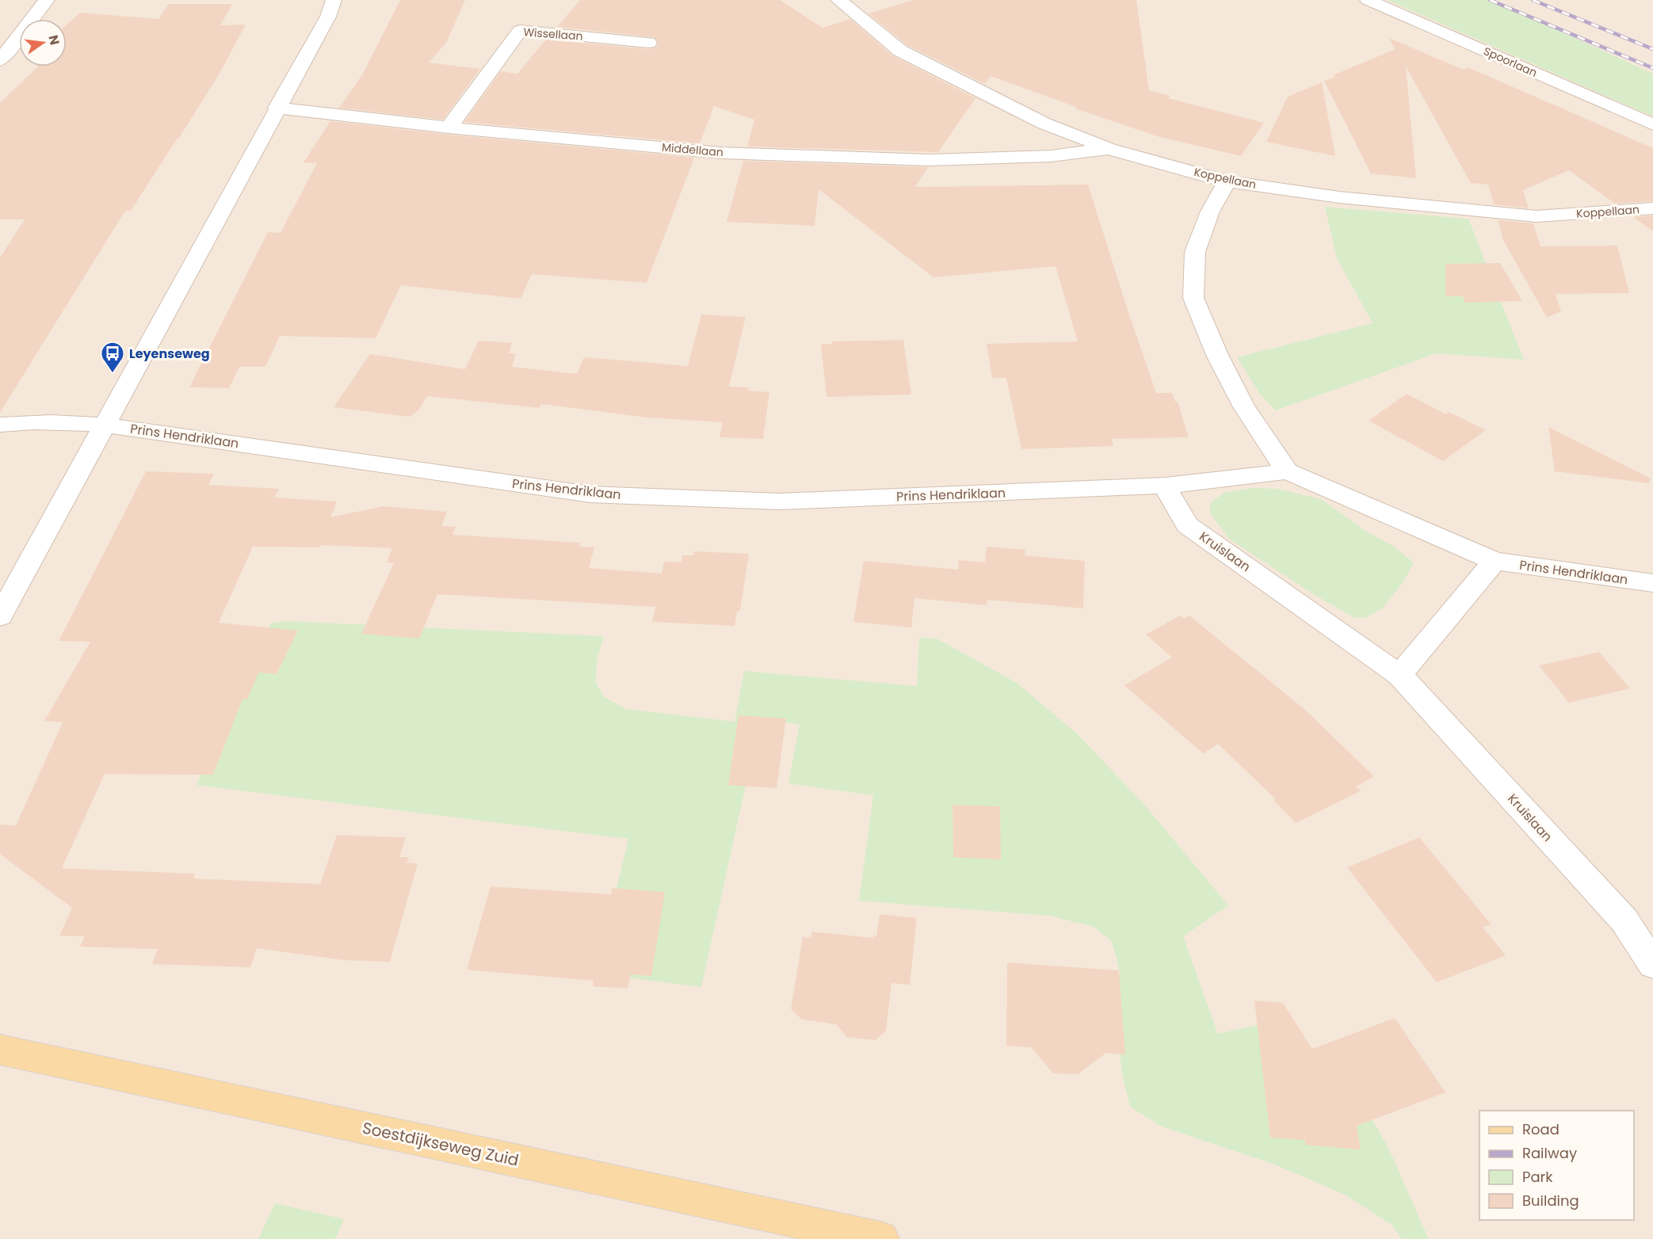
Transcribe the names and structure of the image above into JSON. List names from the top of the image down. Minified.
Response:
{"streets":{"main road":["Soestdijkseweg Zuid"],"street":["Wissellaan","Spoorlaan","Middellaan","Koppellaan","Prins Hendriklaan","Kruislaan"]},"crossings":[["Wissellaan","Middellaan"],["Middellaan","Koppellaan"],["Prins Hendriklaan","Kruislaan"]],"places":{"bus stop":["Leyenseweg"]},"legend":["Road","Railway","Park","Building"],"north":"right"}
